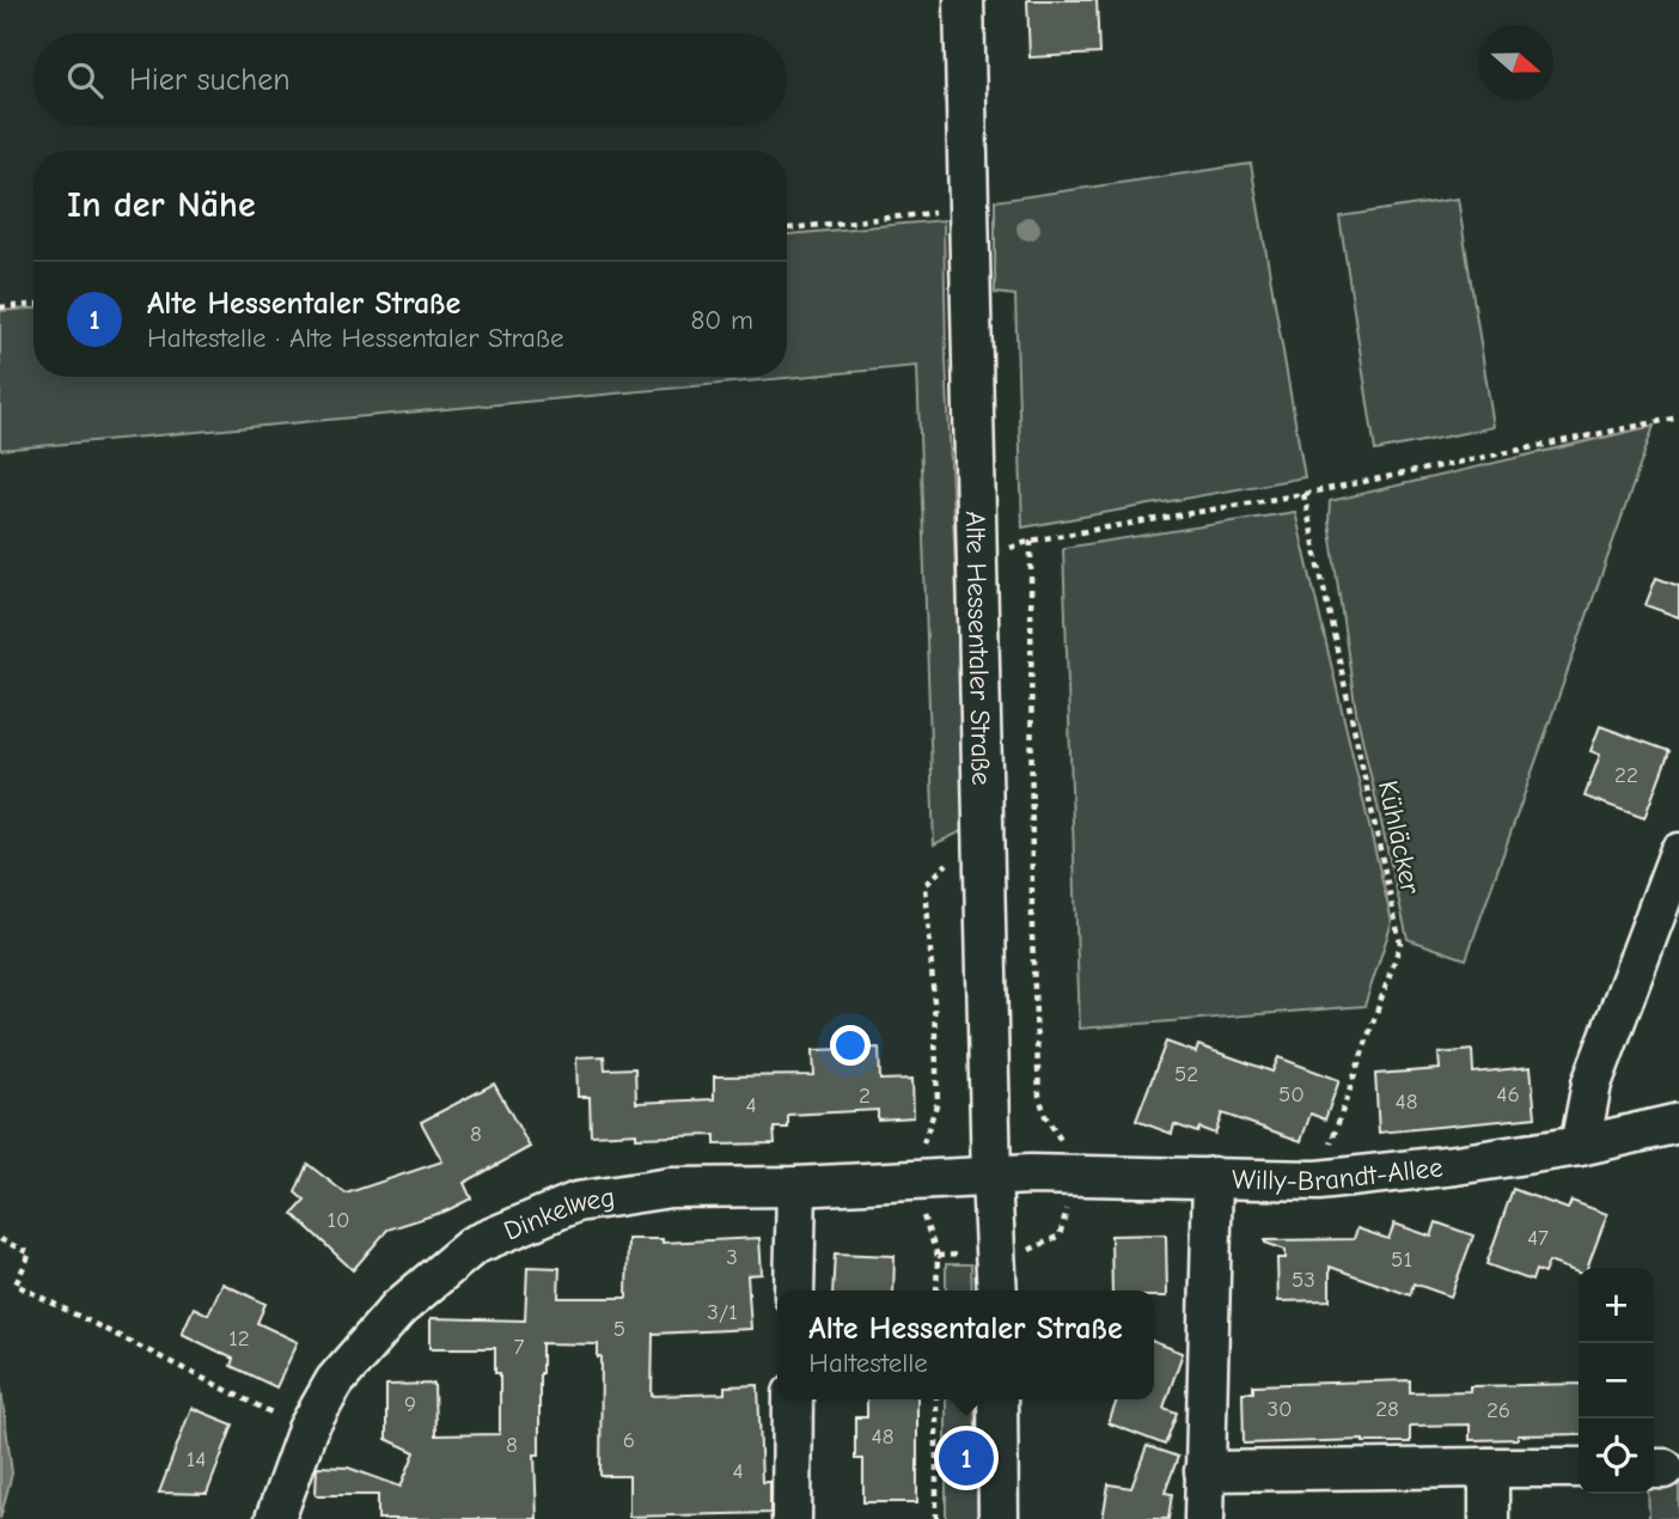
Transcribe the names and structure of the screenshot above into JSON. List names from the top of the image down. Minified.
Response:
{"streets":{"street":["Alte Hessentaler Straße","Willy-Brandt-Allee","Dinkelweg"],"path":["Kühläcker"]},"crossings":[["Alte Hessentaler Straße","Willy-Brandt-Allee"],["Alte Hessentaler Straße","Dinkelweg"],["Kühläcker","Willy-Brandt-Allee"],["Willy-Brandt-Allee","Dinkelweg"]],"house_numbers":["22","52","50","46","2","48","4","8","10","47","3","51","53","3/1","5","12","7","9","30","28","26","48","6","8","14","4"],"north":"right","page":{"search":"Hier suchen","heading":"In der Nähe","list":[{"mark":"1","name":"Alte Hessentaler Straße","note":"Haltestelle · Alte Hessentaler Straße","value":"80 m"}],"map_buttons":["+","−"],"popup":["Alte Hessentaler Straße","Haltestelle"],"pins":"1"}}
